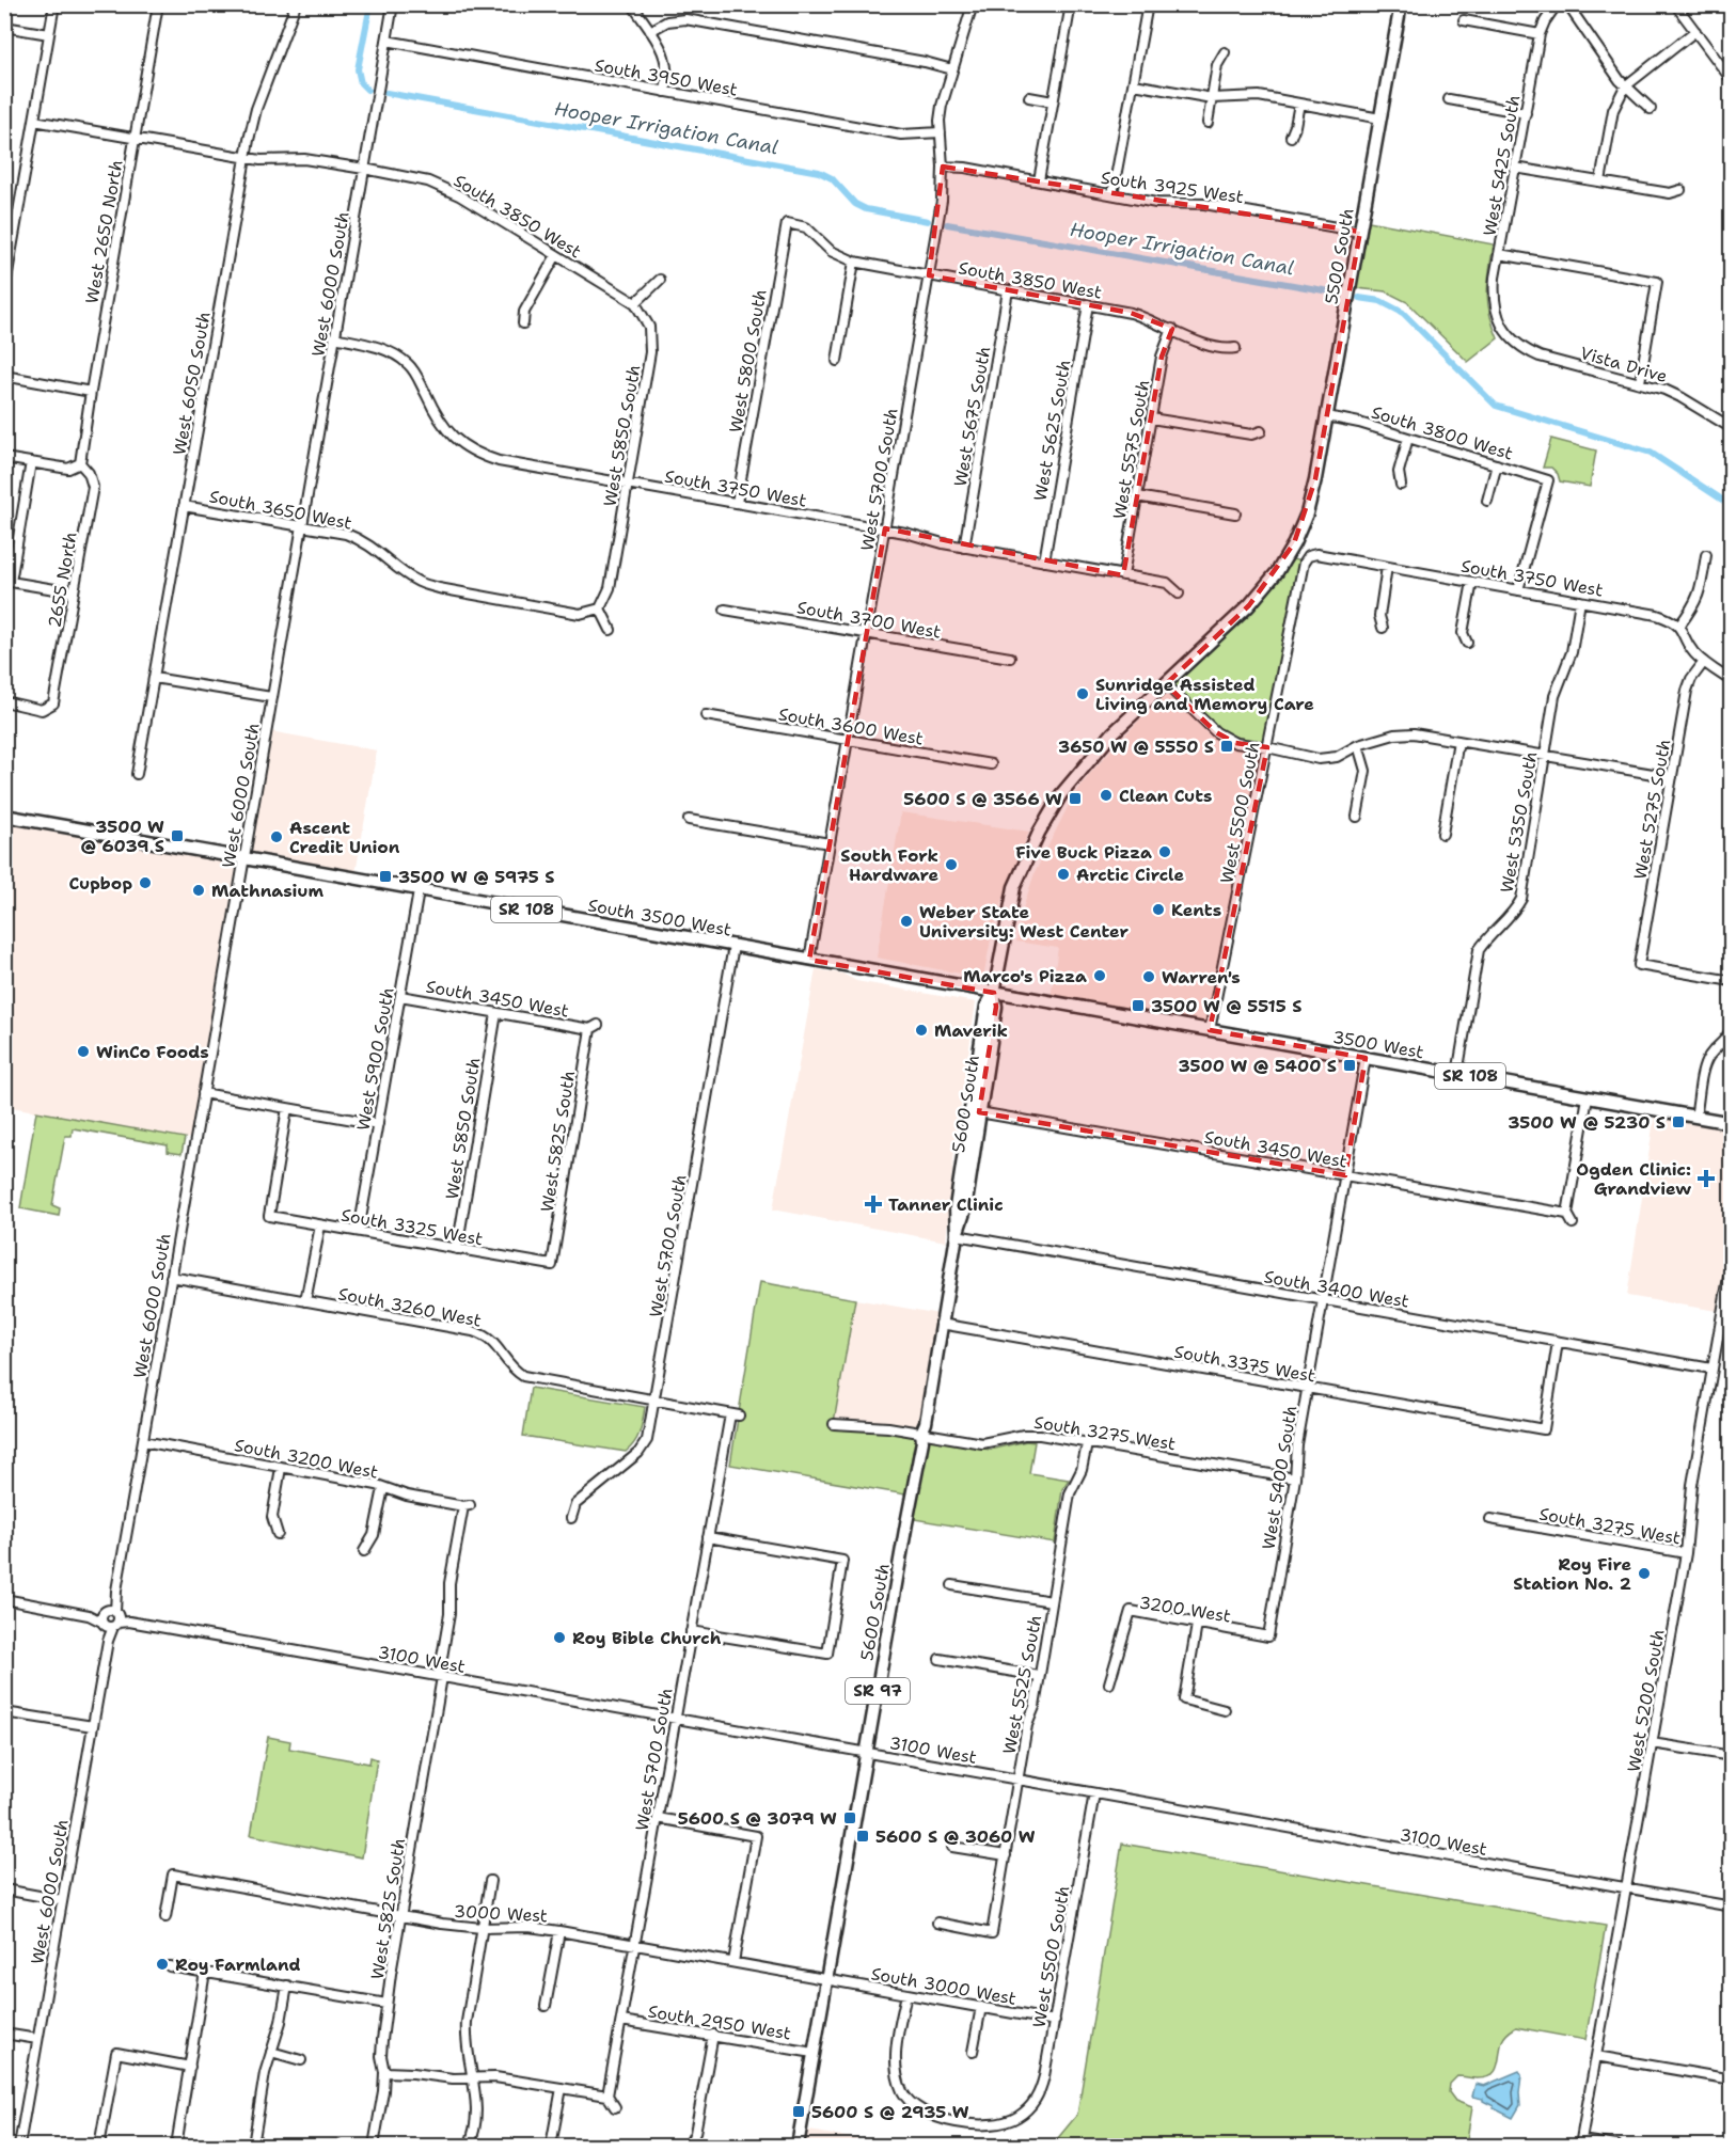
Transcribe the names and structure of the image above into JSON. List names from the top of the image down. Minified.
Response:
{"streets":{"main road":["5500 South","SR 108","South 3500 West","3500 West","5600 South","SR 97"],"street":["South 3950 West","West 5425 South","South 3925 West","South 3850 West","West 2650 North","West 6000 South","West 5800 South","Vista Drive","West 6050 South","West 5675 South","West 5625 South","South 3800 West","West 5850 South","West 5575 South","West 5700 South","South 3750 West","South 3650 West","2655 North","South 3700 West","South 3600 West","West 5275 South","West 5500 South","West 5350 South","South 3450 West","West 5900 South","West 5825 South","South 3325 West","South 3400 West","South 3260 West","South 3375 West","South 3275 West","South 3200 West","West 5400 South","3200 West","3100 West","West 5525 South","West 5200 South","3000 West","South 3000 West","South 2950 West"]},"crossings":[["South 3950 West","West 6000 South"],["South 3950 West","West 5700 South"],["West 5425 South","Vista Drive"],["South 3925 West","5500 South"],["South 3925 West","West 5700 South"],["South 3850 West","West 2650 North"],["South 3850 West","West 6000 South"],["South 3850 West","West 5800 South"],["South 3850 West","West 6050 South"],["South 3850 West","West 5675 South"],["South 3850 West","West 5625 South"],["South 3850 West","West 5850 South"],["South 3850 West","West 5575 South"],["South 3850 West","West 5700 South"],["West 2650 North","2655 North"],["5500 South","South 3800 West"],["5500 South","SR 97"],["West 6000 South","South 3750 West"],["West 6000 South","South 3650 West"],["West 6000 South","South 3500 West"],["West 6000 South","South 3260 West"],["West 6000 South","South 3200 West"],["West 6000 South","3100 West"],["West 5800 South","South 3750 West"],["West 6050 South","South 3650 West"],["West 5675 South","South 3750 West"],["West 5625 South","South 3750 West"],["South 3800 West","South 3750 West"],["West 5850 South","South 3750 West"],["West 5850 South","South 3650 West"],["West 5850 South","South 3450 West"],["West 5850 South","South 3325 West"],["West 5575 South","South 3750 West"],["West 5700 South","South 3750 West"],["West 5700 South","South 3700 West"],["West 5700 South","South 3600 West"],["West 5700 South","South 3500 West"],["West 5700 South","South 3260 West"],["West 5700 South","3100 West"],["West 5700 South","3000 West"],["West 5700 South","South 2950 West"],["South 3750 West","West 5500 South"],["South 3750 West","West 5350 South"],["West 5500 South","South 3500 West"],["West 5500 South","3500 West"],["West 5500 South","3100 West"],["West 5500 South","South 3000 West"],["West 5350 South","3500 West"],["South 3500 West","3500 West"],["South 3500 West","West 5900 South"],["South 3500 West","5600 South"],["South 3500 West","SR 97"],["South 3450 West","West 5900 South"],["South 3450 West","5600 South"],["South 3450 West","West 5825 South"],["South 3450 West","West 5400 South"],["3500 West","West 5400 South"],["West 5900 South","South 3325 West"],["5600 South","South 3400 West"],["5600 South","South 3375 West"],["5600 South","South 3275 West"],["5600 South","3100 West"],["5600 South","SR 97"],["5600 South","3000 West"],["5600 South","South 3000 West"],["5600 South","South 2950 West"],["West 5825 South","South 3325 West"],["West 5825 South","South 3200 West"],["West 5825 South","3100 West"],["West 5825 South","3000 West"],["South 3400 West","South 3375 West"],["South 3400 West","West 5400 South"],["South 3400 West","West 5200 South"],["South 3375 West","West 5400 South"],["South 3275 West","West 5400 South"],["South 3275 West","West 5525 South"],["South 3275 West","West 5200 South"],["West 5400 South","3200 West"],["3100 West","West 5525 South"],["3100 West","West 5200 South"],["3000 West","South 3000 West"]],"water":["Hooper Irrigation Canal"],"places":{"other":["Sunridge Assisted Living and Memory Care","Clean Cuts","Ascent Credit Union","Five Buck Pizza","South Fork Hardware","Arctic Circle","Cupbop","Mathnasium","Kents","Weber State University: West Center","Marco's Pizza","Warren's","Maverik","WinCo Foods","Roy Fire Station No. 2","Roy Bible Church","Roy Farmland"],"transit":["3650 W @ 5550 S","5600 S @ 3566 W","3500 W @ 6039 S","3500 W @ 5975 S","3500 W @ 5515 S","3500 W @ 5400 S","3500 W @ 5230 S","5600 S @ 3079 W","5600 S @ 3060 W","5600 S @ 2935 W"],"health":["Ogden Clinic: Grandview","Tanner Clinic"]}}
